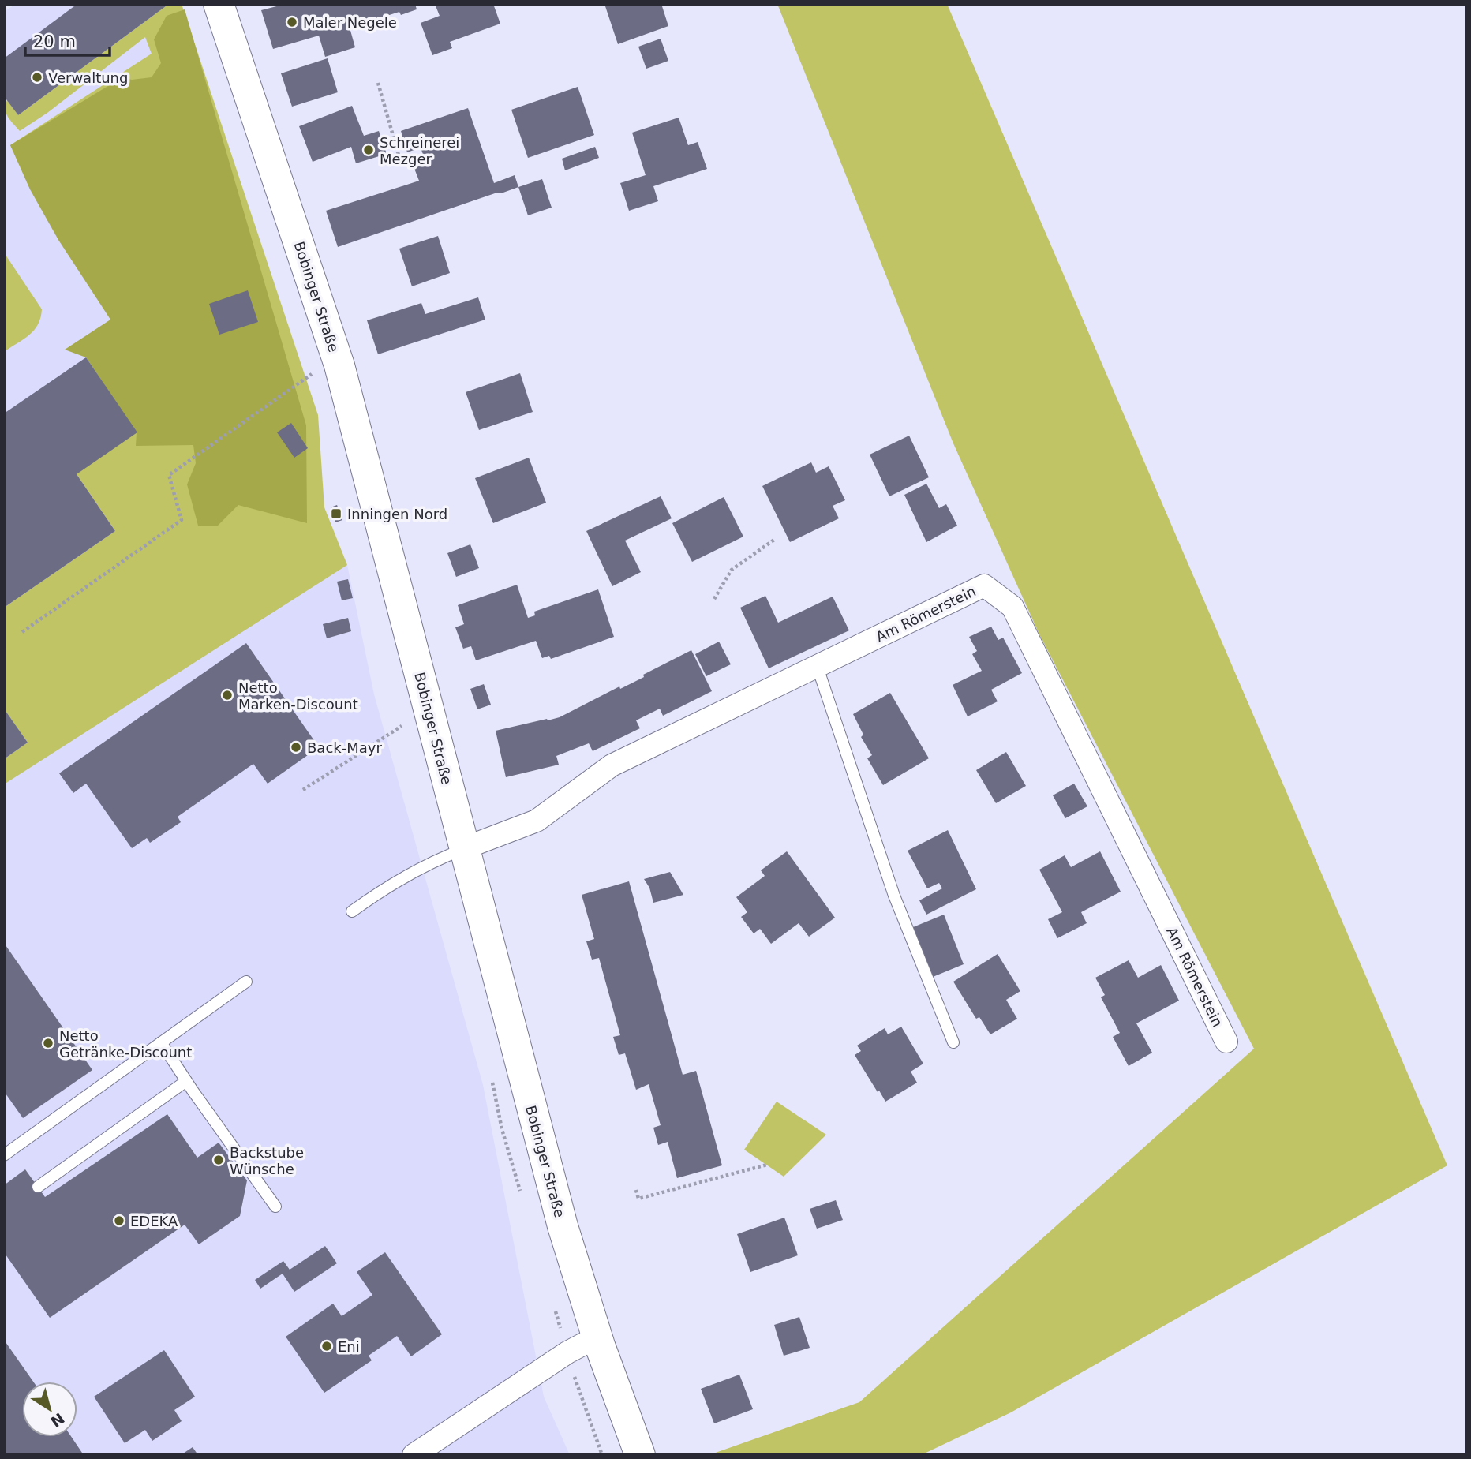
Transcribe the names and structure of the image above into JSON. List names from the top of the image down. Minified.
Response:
{"streets":{"main road":["Bobinger Straße"],"street":["Am Römerstein"]},"crossings":[["Bobinger Straße","Am Römerstein"]],"places":{"other":["Maler Negele","Verwaltung","Schreinerei Mezger","Netto Marken-Discount","Back-Mayr","Netto Getränke-Discount","Backstube Wünsche","EDEKA","Eni"],"transit":["Inningen Nord"]},"scale_bar":"20 m","north":"bottom right"}
